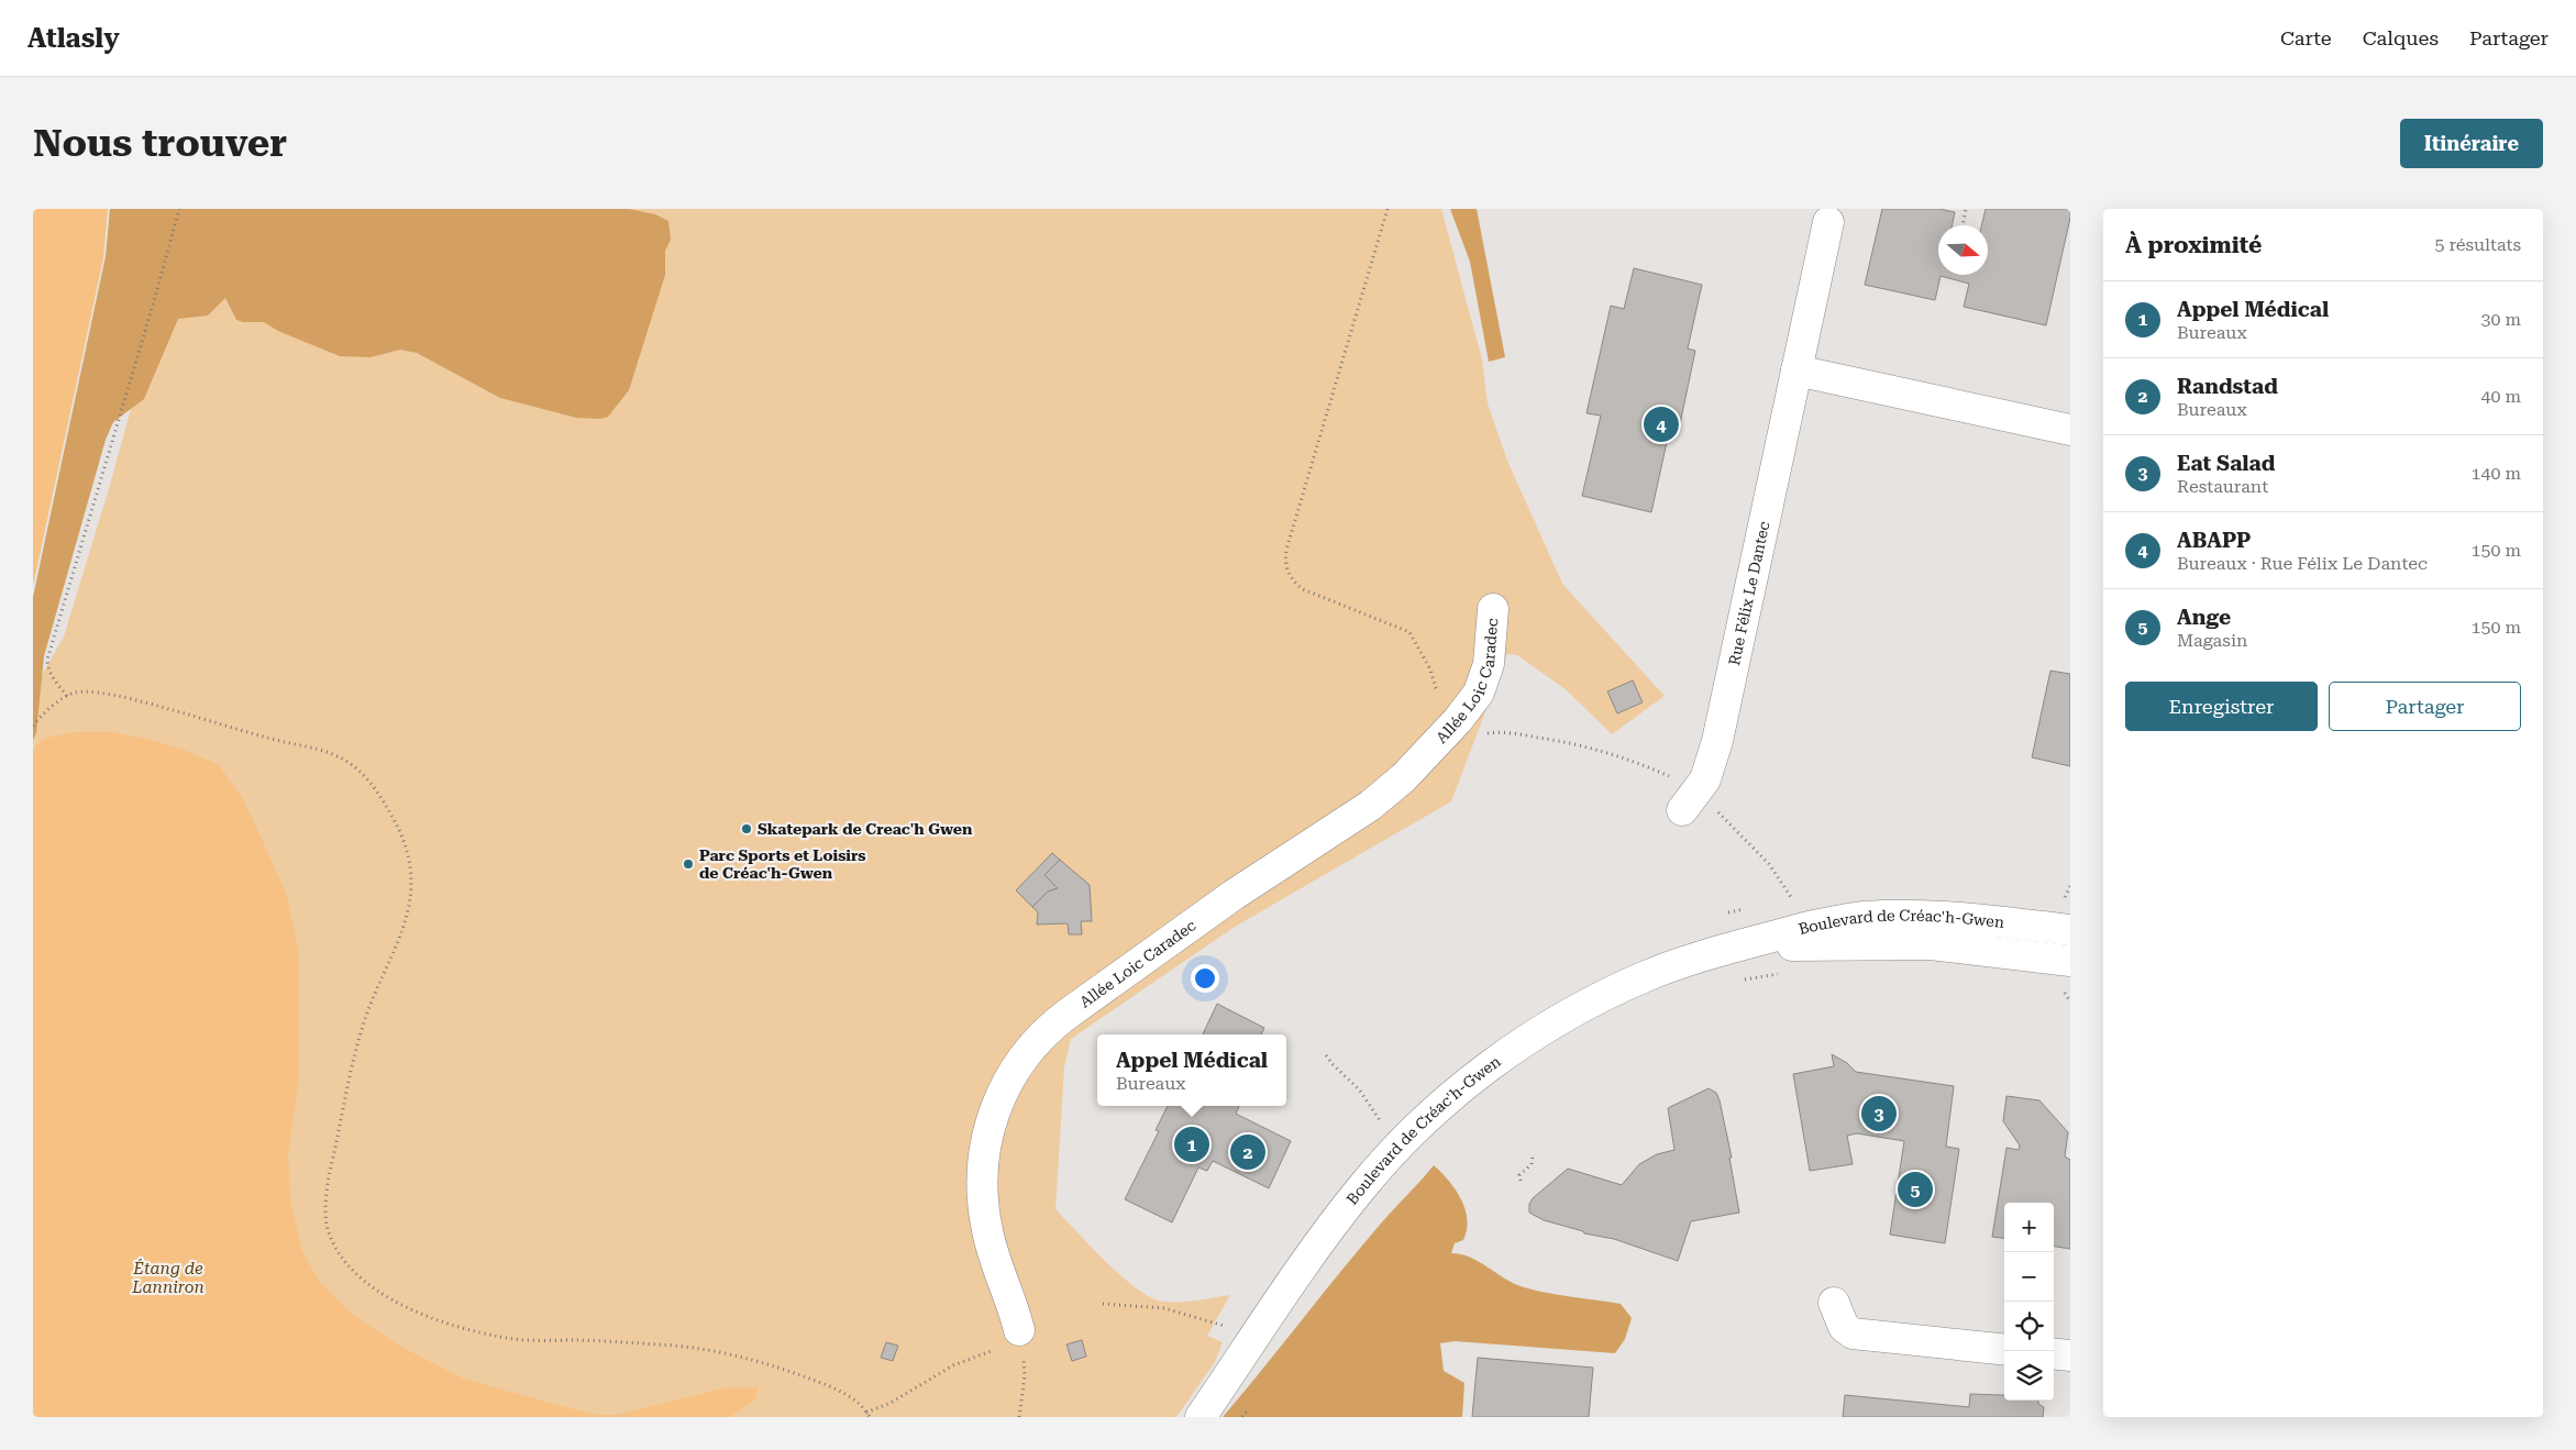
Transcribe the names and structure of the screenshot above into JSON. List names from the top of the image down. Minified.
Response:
{"streets":{"street":["Rue Félix Le Dantec","Allée Loic Caradec","Boulevard de Créac'h-Gwen"]},"water":["Étang de Lanniron"],"places":["Skatepark de Creac'h Gwen","Parc Sports et Loisirs de Créac'h-Gwen"],"north":"right","page":{"header":"Atlasly","nav":["Carte","Calques","Partager"],"buttons":["Itinéraire",["Enregistrer","Partager"]],"title":"Nous trouver","heading":["À proximité","5 résultats"],"list":[{"mark":"1","name":"Appel Médical","note":"Bureaux","value":"30 m"},{"mark":"2","name":"Randstad","note":"Bureaux","value":"40 m"},{"mark":"3","name":"Eat Salad","note":"Restaurant","value":"140 m"},{"mark":"4","name":"ABAPP","note":"Bureaux · Rue Félix Le Dantec","value":"150 m"},{"mark":"5","name":"Ange","note":"Magasin","value":"150 m"}],"pins":["4","3","1","2","5"],"popup":["Appel Médical","Bureaux"],"map_buttons":["+","−"]}}
